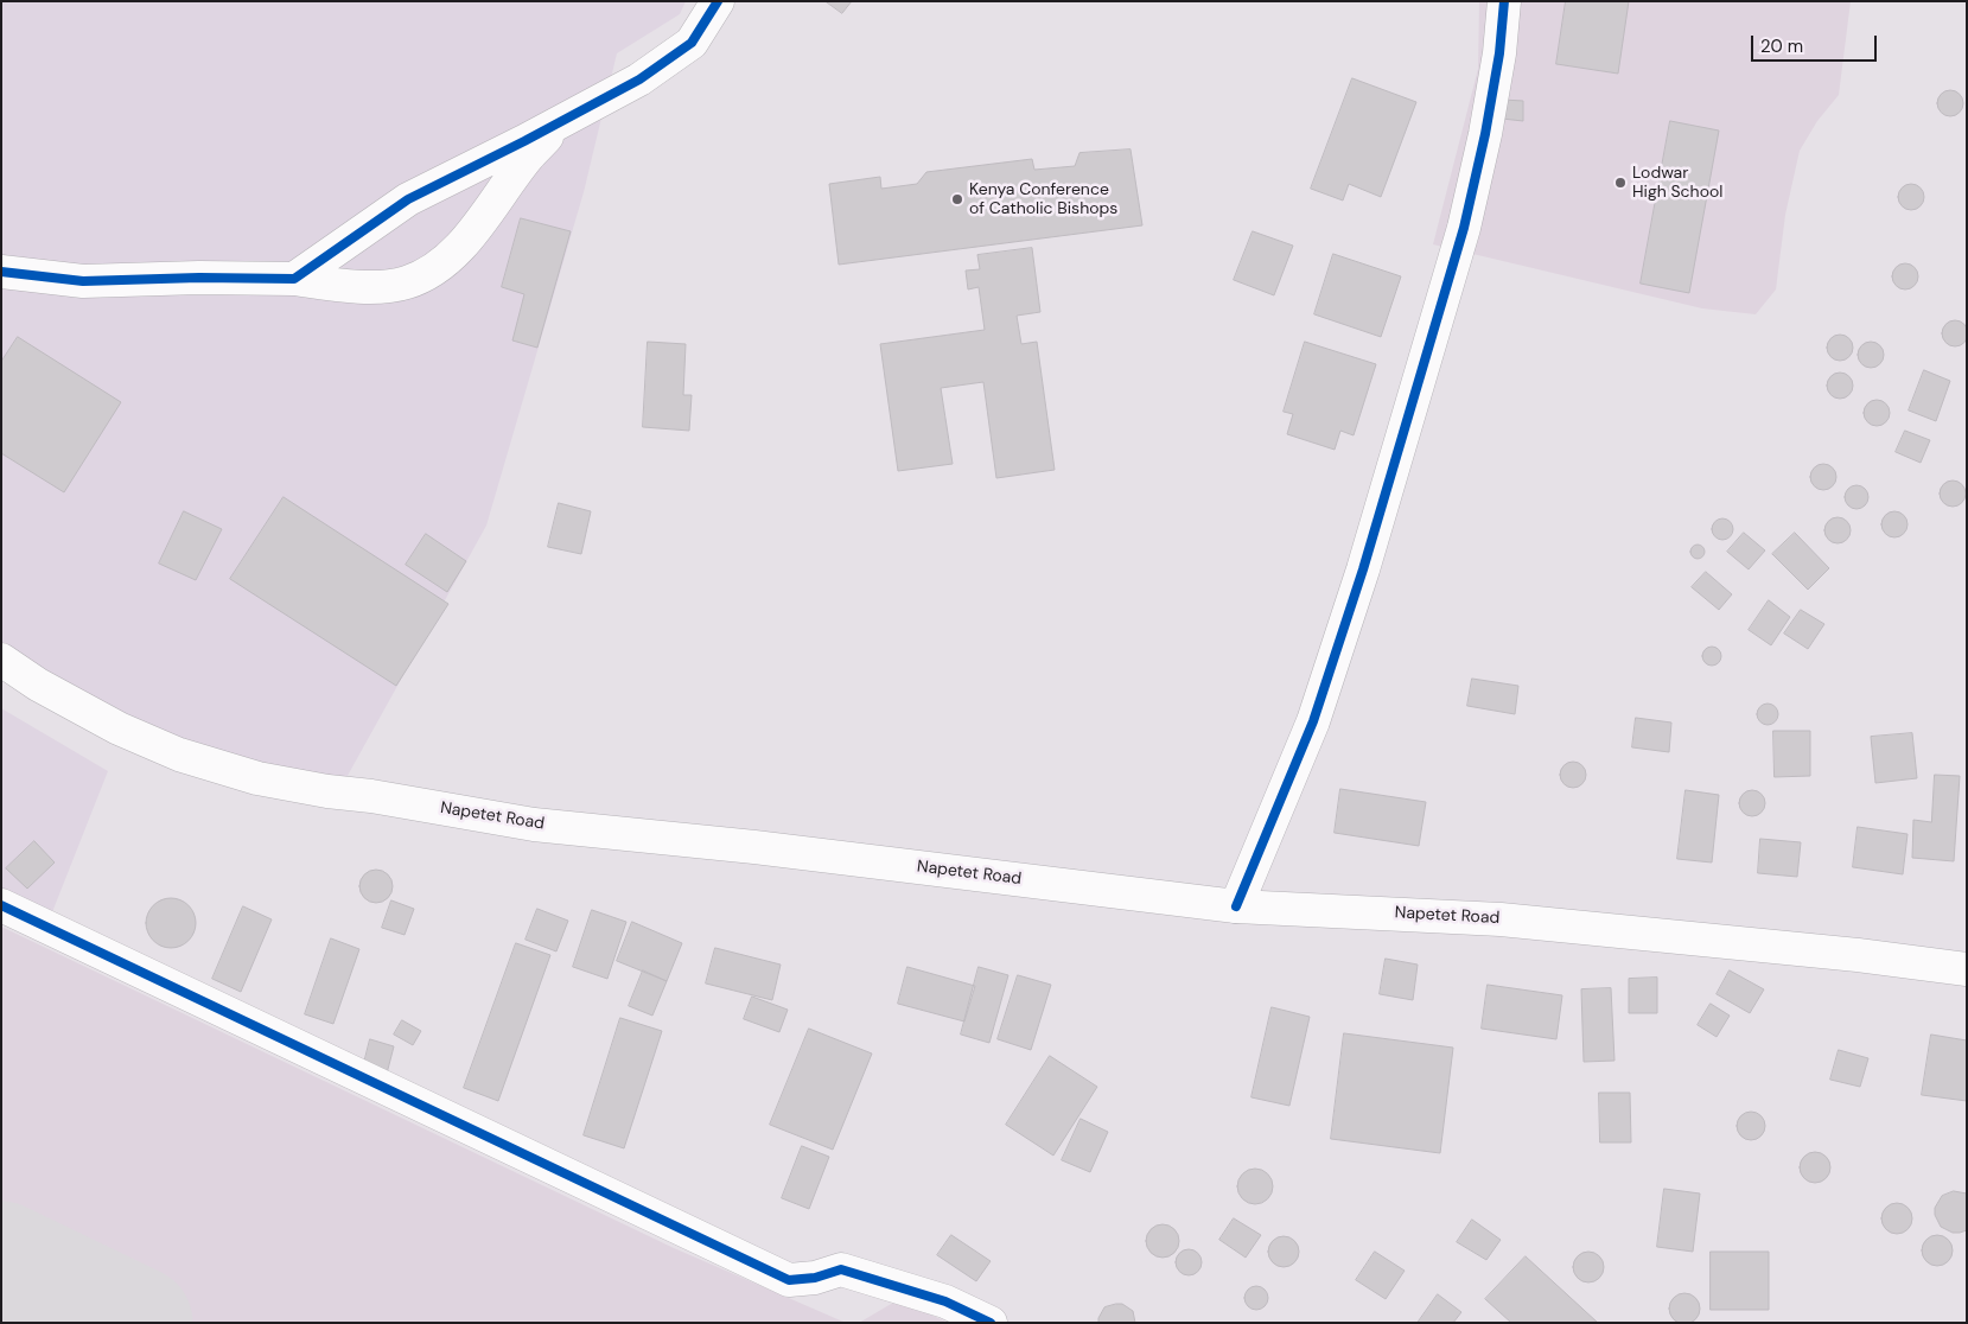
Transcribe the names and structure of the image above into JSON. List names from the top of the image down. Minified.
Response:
{"streets":{"street":["Napetet Road"]},"places":["Lodwar High School","Kenya Conference of Catholic Bishops"],"scale_bar":"20 m"}
